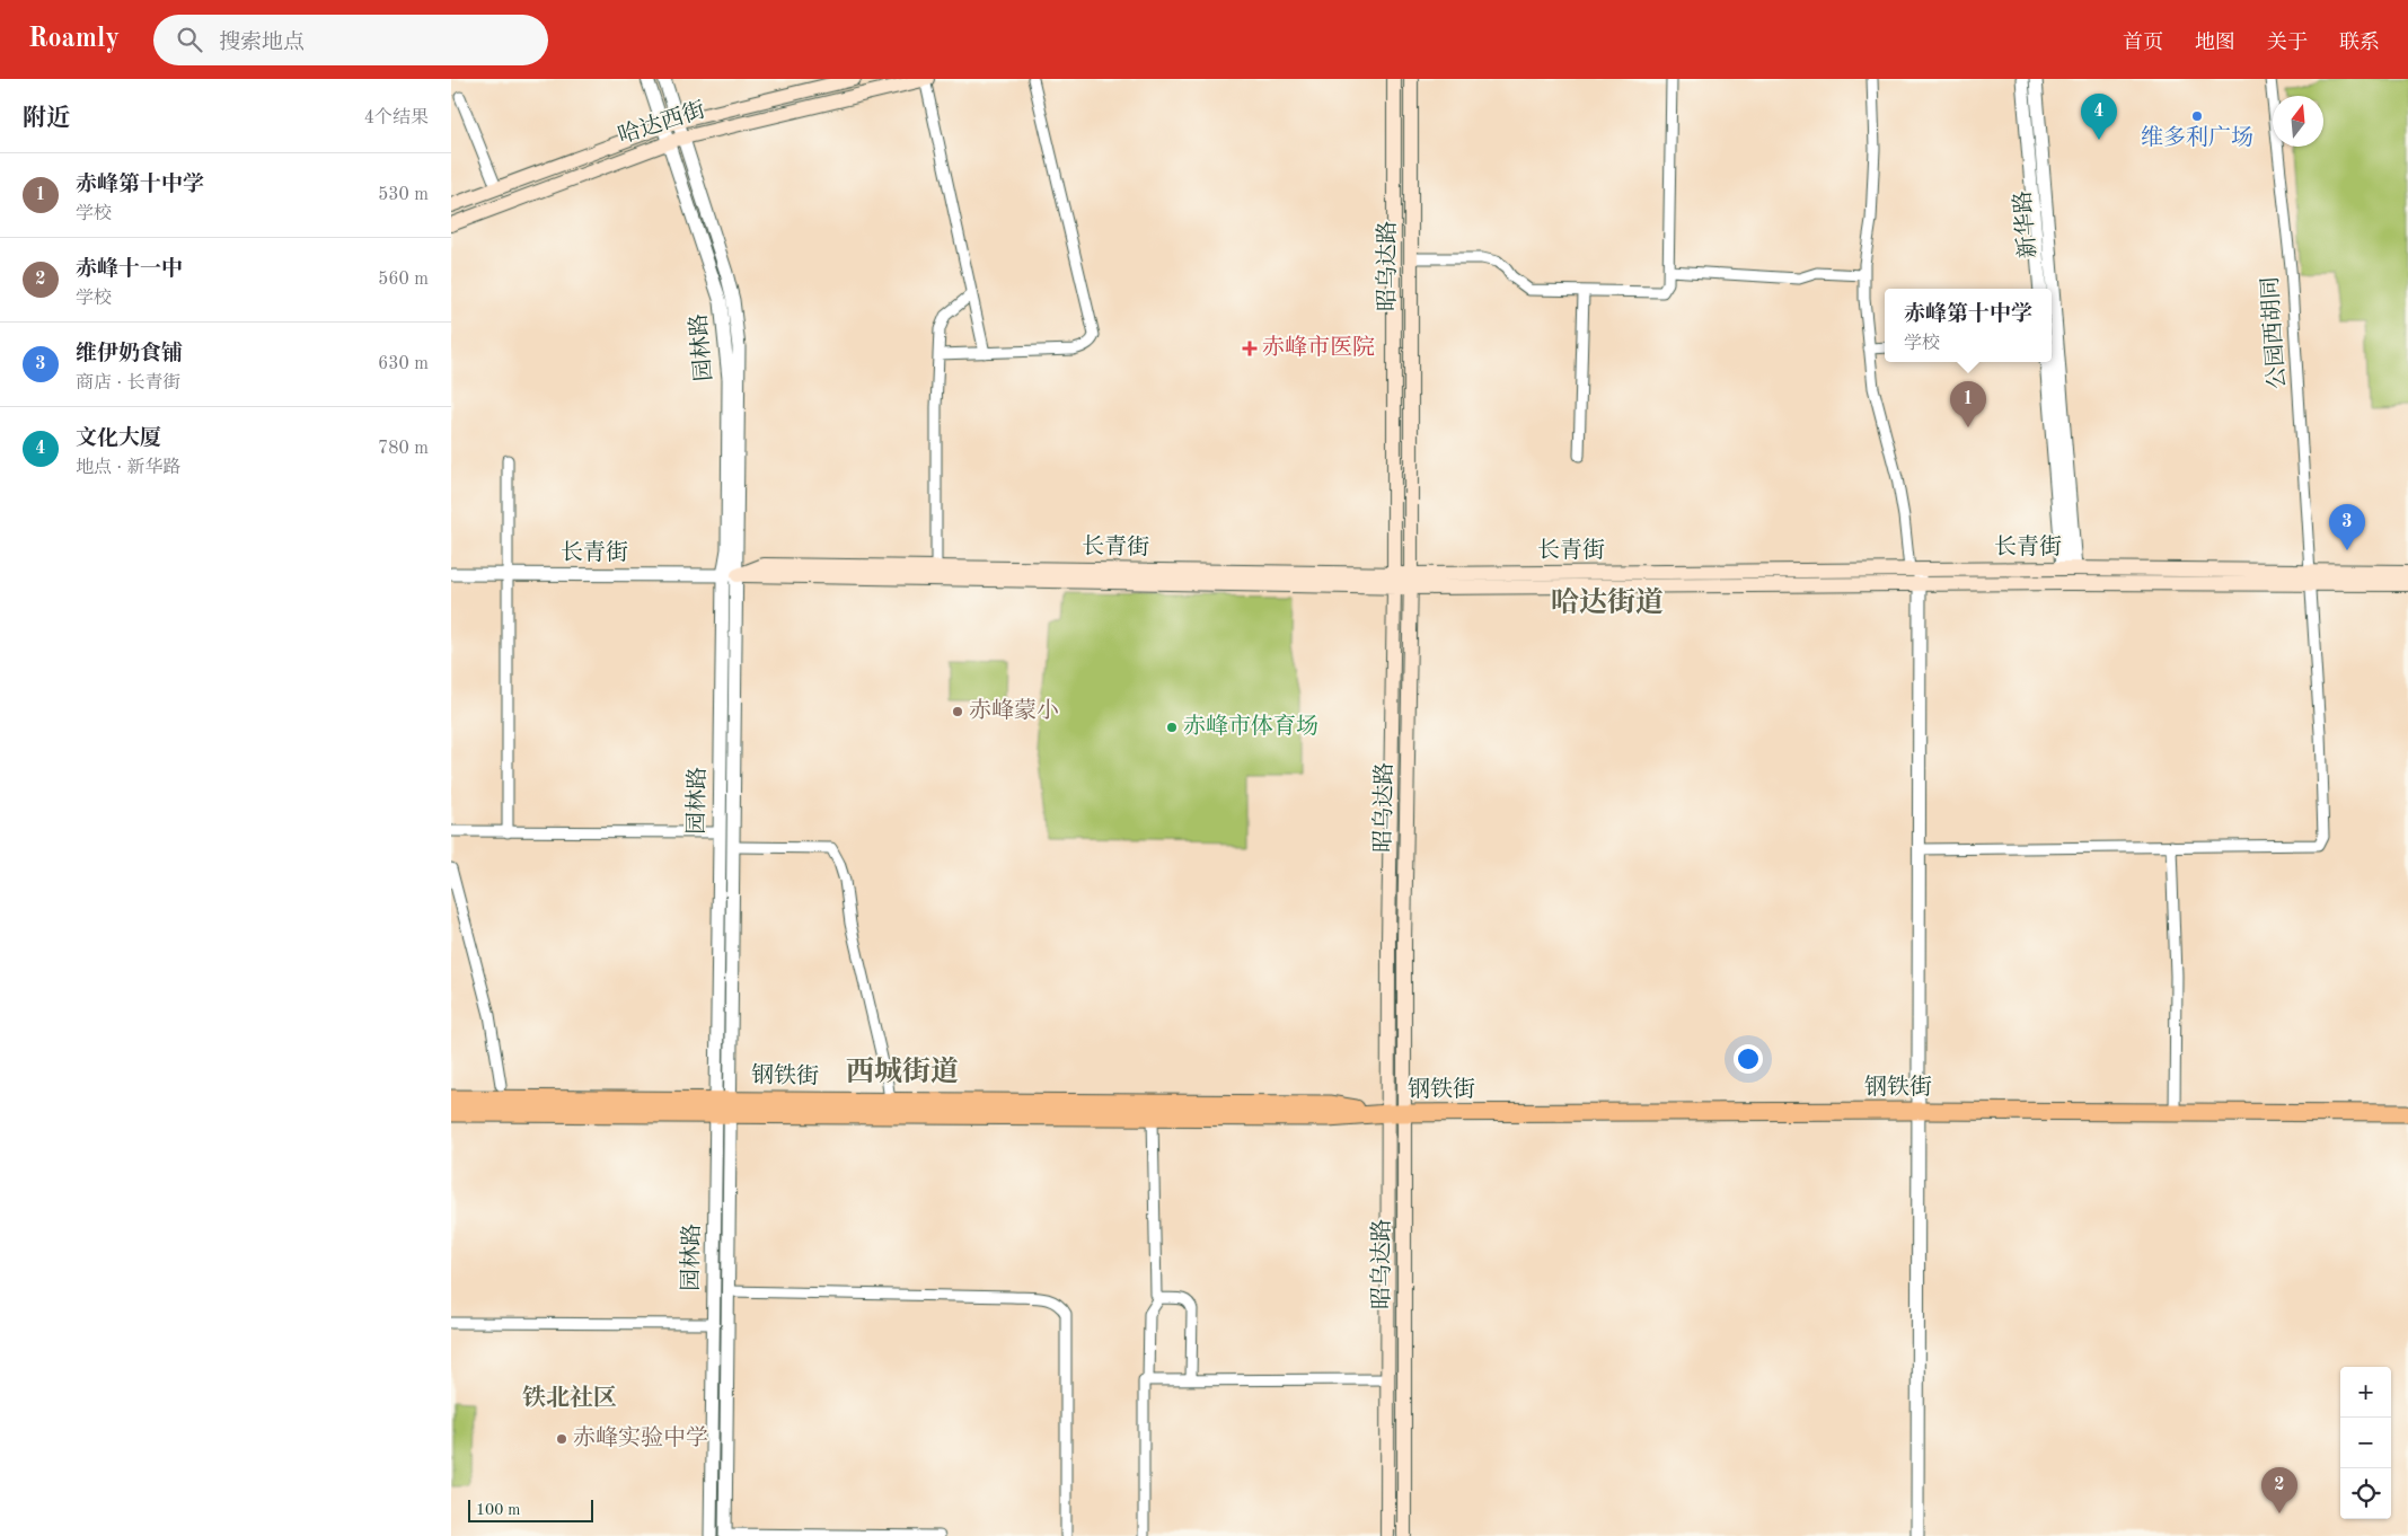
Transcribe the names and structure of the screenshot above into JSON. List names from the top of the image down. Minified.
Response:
{"streets":{"highway":["钢铁街"],"main road":["哈达西街","昭乌达路","长青街"],"street":["新华路","公园西胡同","园林路"]},"crossings":[["哈达西街","园林路"],["新华路","长青街"],["昭乌达路","长青街"],["昭乌达路","钢铁街"],["公园西胡同","长青街"],["园林路","长青街"],["园林路","钢铁街"]],"districts":["哈达街道","西城街道","铁北社区"],"places":{"other":["维多利广场","赤峰蒙小","赤峰市体育场","赤峰实验中学"],"health":["赤峰市医院"]},"scale_bar":"100 m","north":"top","page":{"header":"Roamly","search":"搜索地点","nav":["首页","地图","关于","联系"],"heading":["附近","4个结果"],"pins":["4","1","3","2"],"list":[{"mark":"1","name":"赤峰第十中学","note":"学校","value":"530 m"},{"mark":"2","name":"赤峰十一中","note":"学校","value":"560 m"},{"mark":"3","name":"维伊奶食铺","note":"商店 · 长青街","value":"630 m"},{"mark":"4","name":"文化大厦","note":"地点 · 新华路","value":"780 m"}],"popup":["赤峰第十中学","学校"],"map_buttons":["+","−"],"scale":"100 m"}}
